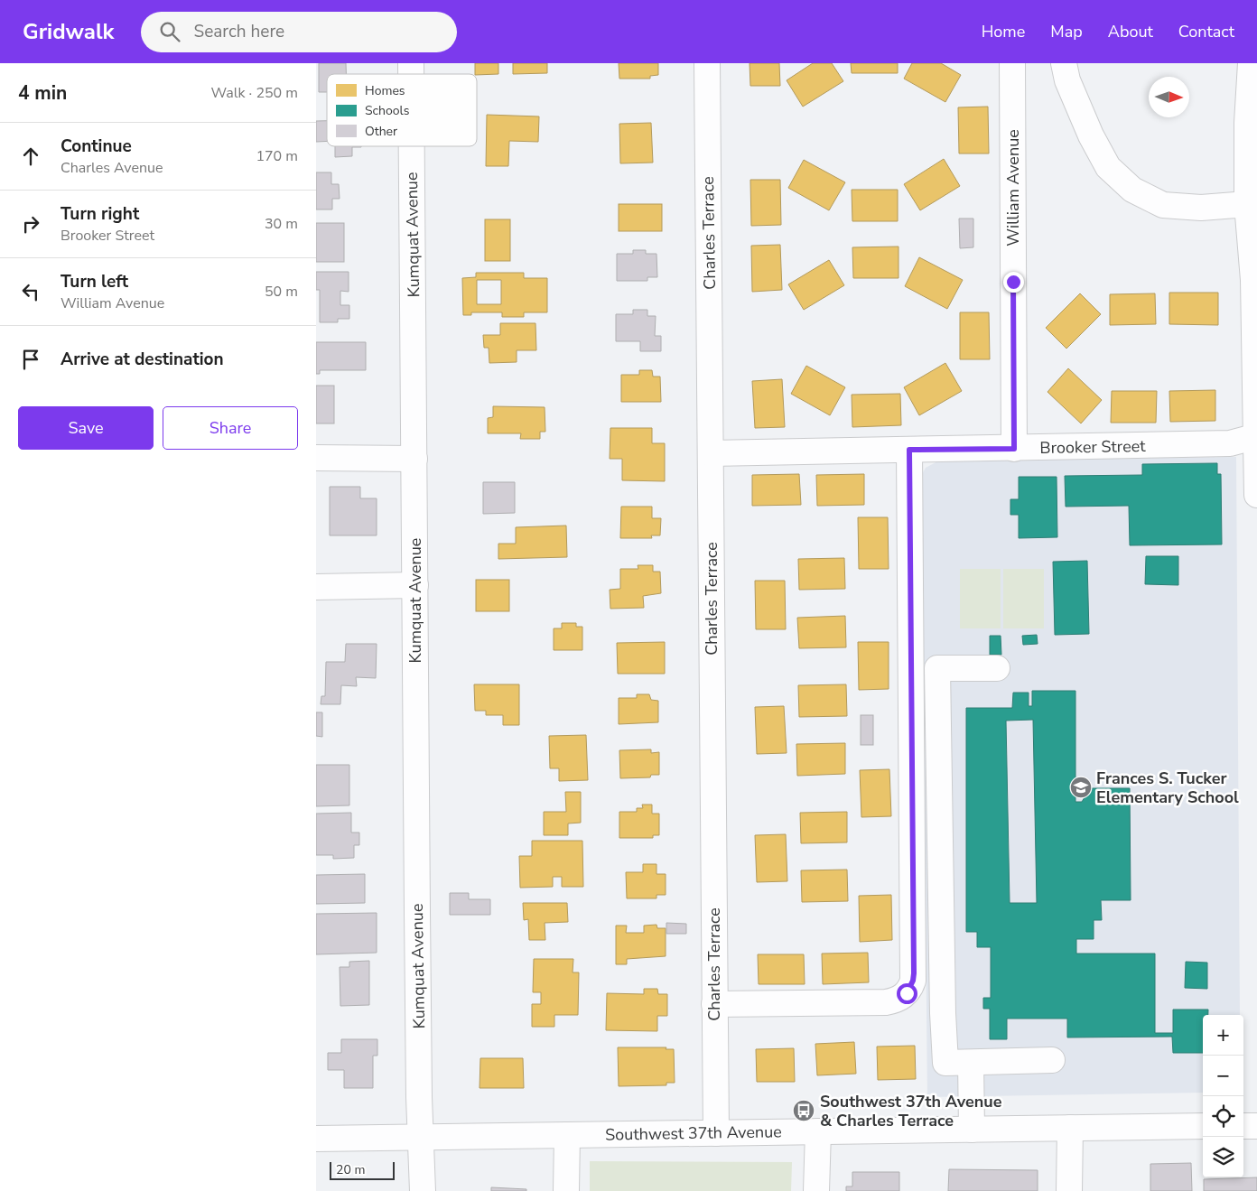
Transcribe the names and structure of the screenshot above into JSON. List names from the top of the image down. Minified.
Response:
{"streets":{"street":["William Avenue","Charles Terrace","Kumquat Avenue","Brooker Street","Southwest 37th Avenue"]},"crossings":[["William Avenue","Brooker Street"],["Charles Terrace","Brooker Street"],["Charles Terrace","Southwest 37th Avenue"],["Kumquat Avenue","Southwest 37th Avenue"]],"places":{"school or university":["Frances S. Tucker Elementary School"],"bus stop":["Southwest 37th Avenue & Charles Terrace"]},"legend":["Homes","Schools","Other"],"scale_bar":"20 m","north":"right","page":{"header":"Gridwalk","search":"Search here","nav":["Home","Map","About","Contact"],"heading":["4 min","Walk · 250 m"],"list":[["Continue","Charles Avenue","170 m"],["Turn right","Brooker Street","30 m"],["Turn left","William Avenue","50 m"],"Arrive at destination"],"buttons":["Save","Share"],"map_buttons":["+","−"],"scale":"20 m"}}
